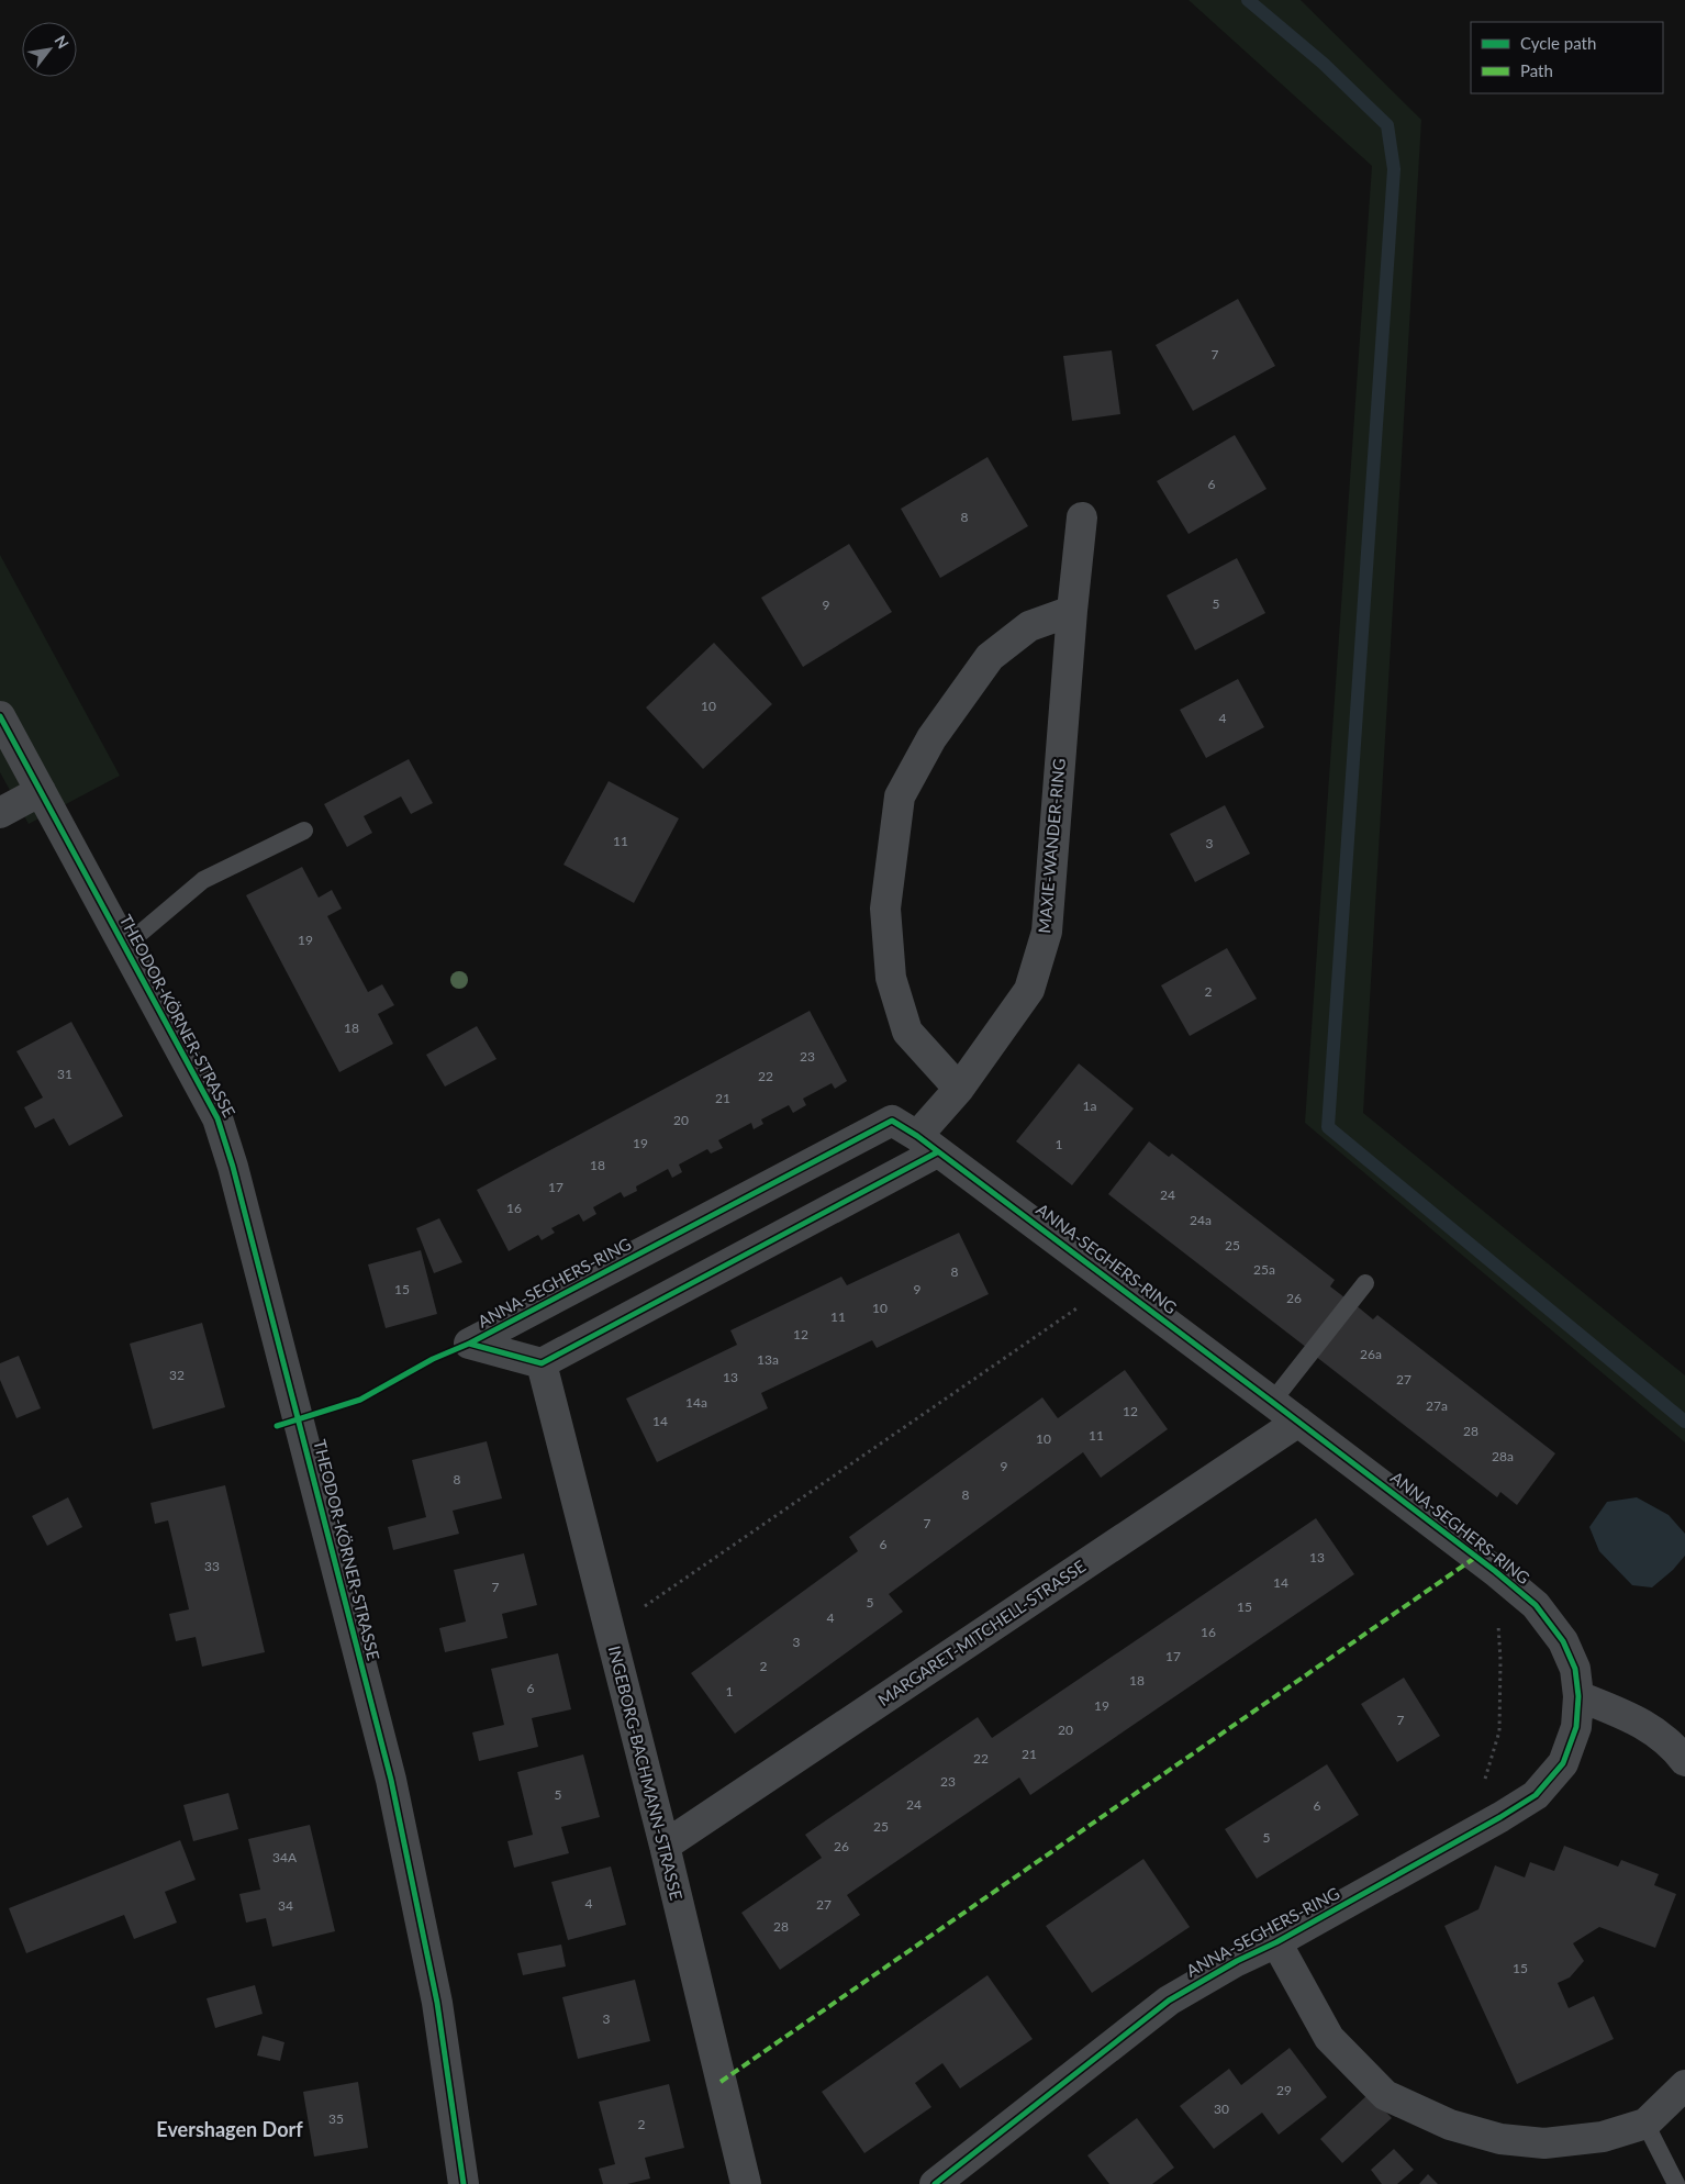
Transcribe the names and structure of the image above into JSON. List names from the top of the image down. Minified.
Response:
{"streets":{"street":["MAXIE-WANDER-RING","THEODOR-KÖRNER-STRASSE","ANNA-SEGHERS-RING","MARGARET-MITCHELL-STRASSE","INGEBORG-BACHMANN-STRASSE"]},"crossings":[["MAXIE-WANDER-RING","ANNA-SEGHERS-RING"],["ANNA-SEGHERS-RING","MARGARET-MITCHELL-STRASSE"],["ANNA-SEGHERS-RING","INGEBORG-BACHMANN-STRASSE"],["MARGARET-MITCHELL-STRASSE","INGEBORG-BACHMANN-STRASSE"]],"districts":["Evershagen Dorf"],"house_numbers":["7","6","8","5","9","10","4","11","3","19","2","18","23","31","22","21","1a","20","19","1","18","17","24","16","24a","25","25a","8","15","9","26","10","11","12","26a","13a","32","13","27","14a","27a","12","14","28","11","10","28a","9","8","8","7","6","13","33","14","7","5","15","4","16","3","17","2","18","6","1","19","7","20","21","22","23","5","24","6","25","5","26","34A","4","27","34","28","15","3","29","30","35","2"],"legend":["Cycle path","Path"],"north":"top right"}
